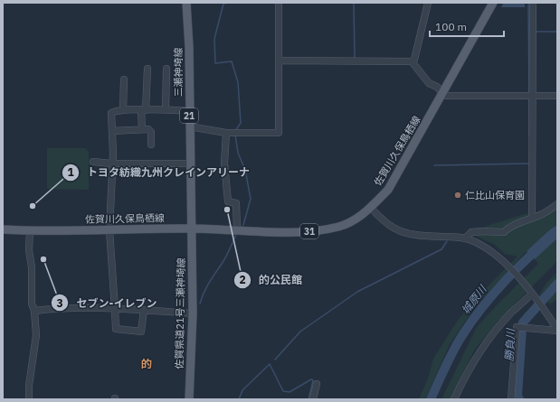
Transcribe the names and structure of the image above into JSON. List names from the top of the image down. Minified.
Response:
{"streets":{"main road":["三瀬神埼線","21","佐賀川久保鳥栖線","31","佐賀県道21号三瀬神埼線"]},"crossings":[["三瀬神埼線","佐賀川久保鳥栖線"],["三瀬神埼線","佐賀県道21号三瀬神埼線"],["佐賀川久保鳥栖線","佐賀県道21号三瀬神埼線"]],"districts":["的"],"water":["城原川","勝負川"],"places":["仁比山保育園","トヨタ紡織九州クレインアリーナ","的公民館","セブン-イレブン"],"scale_bar":"100 m"}
